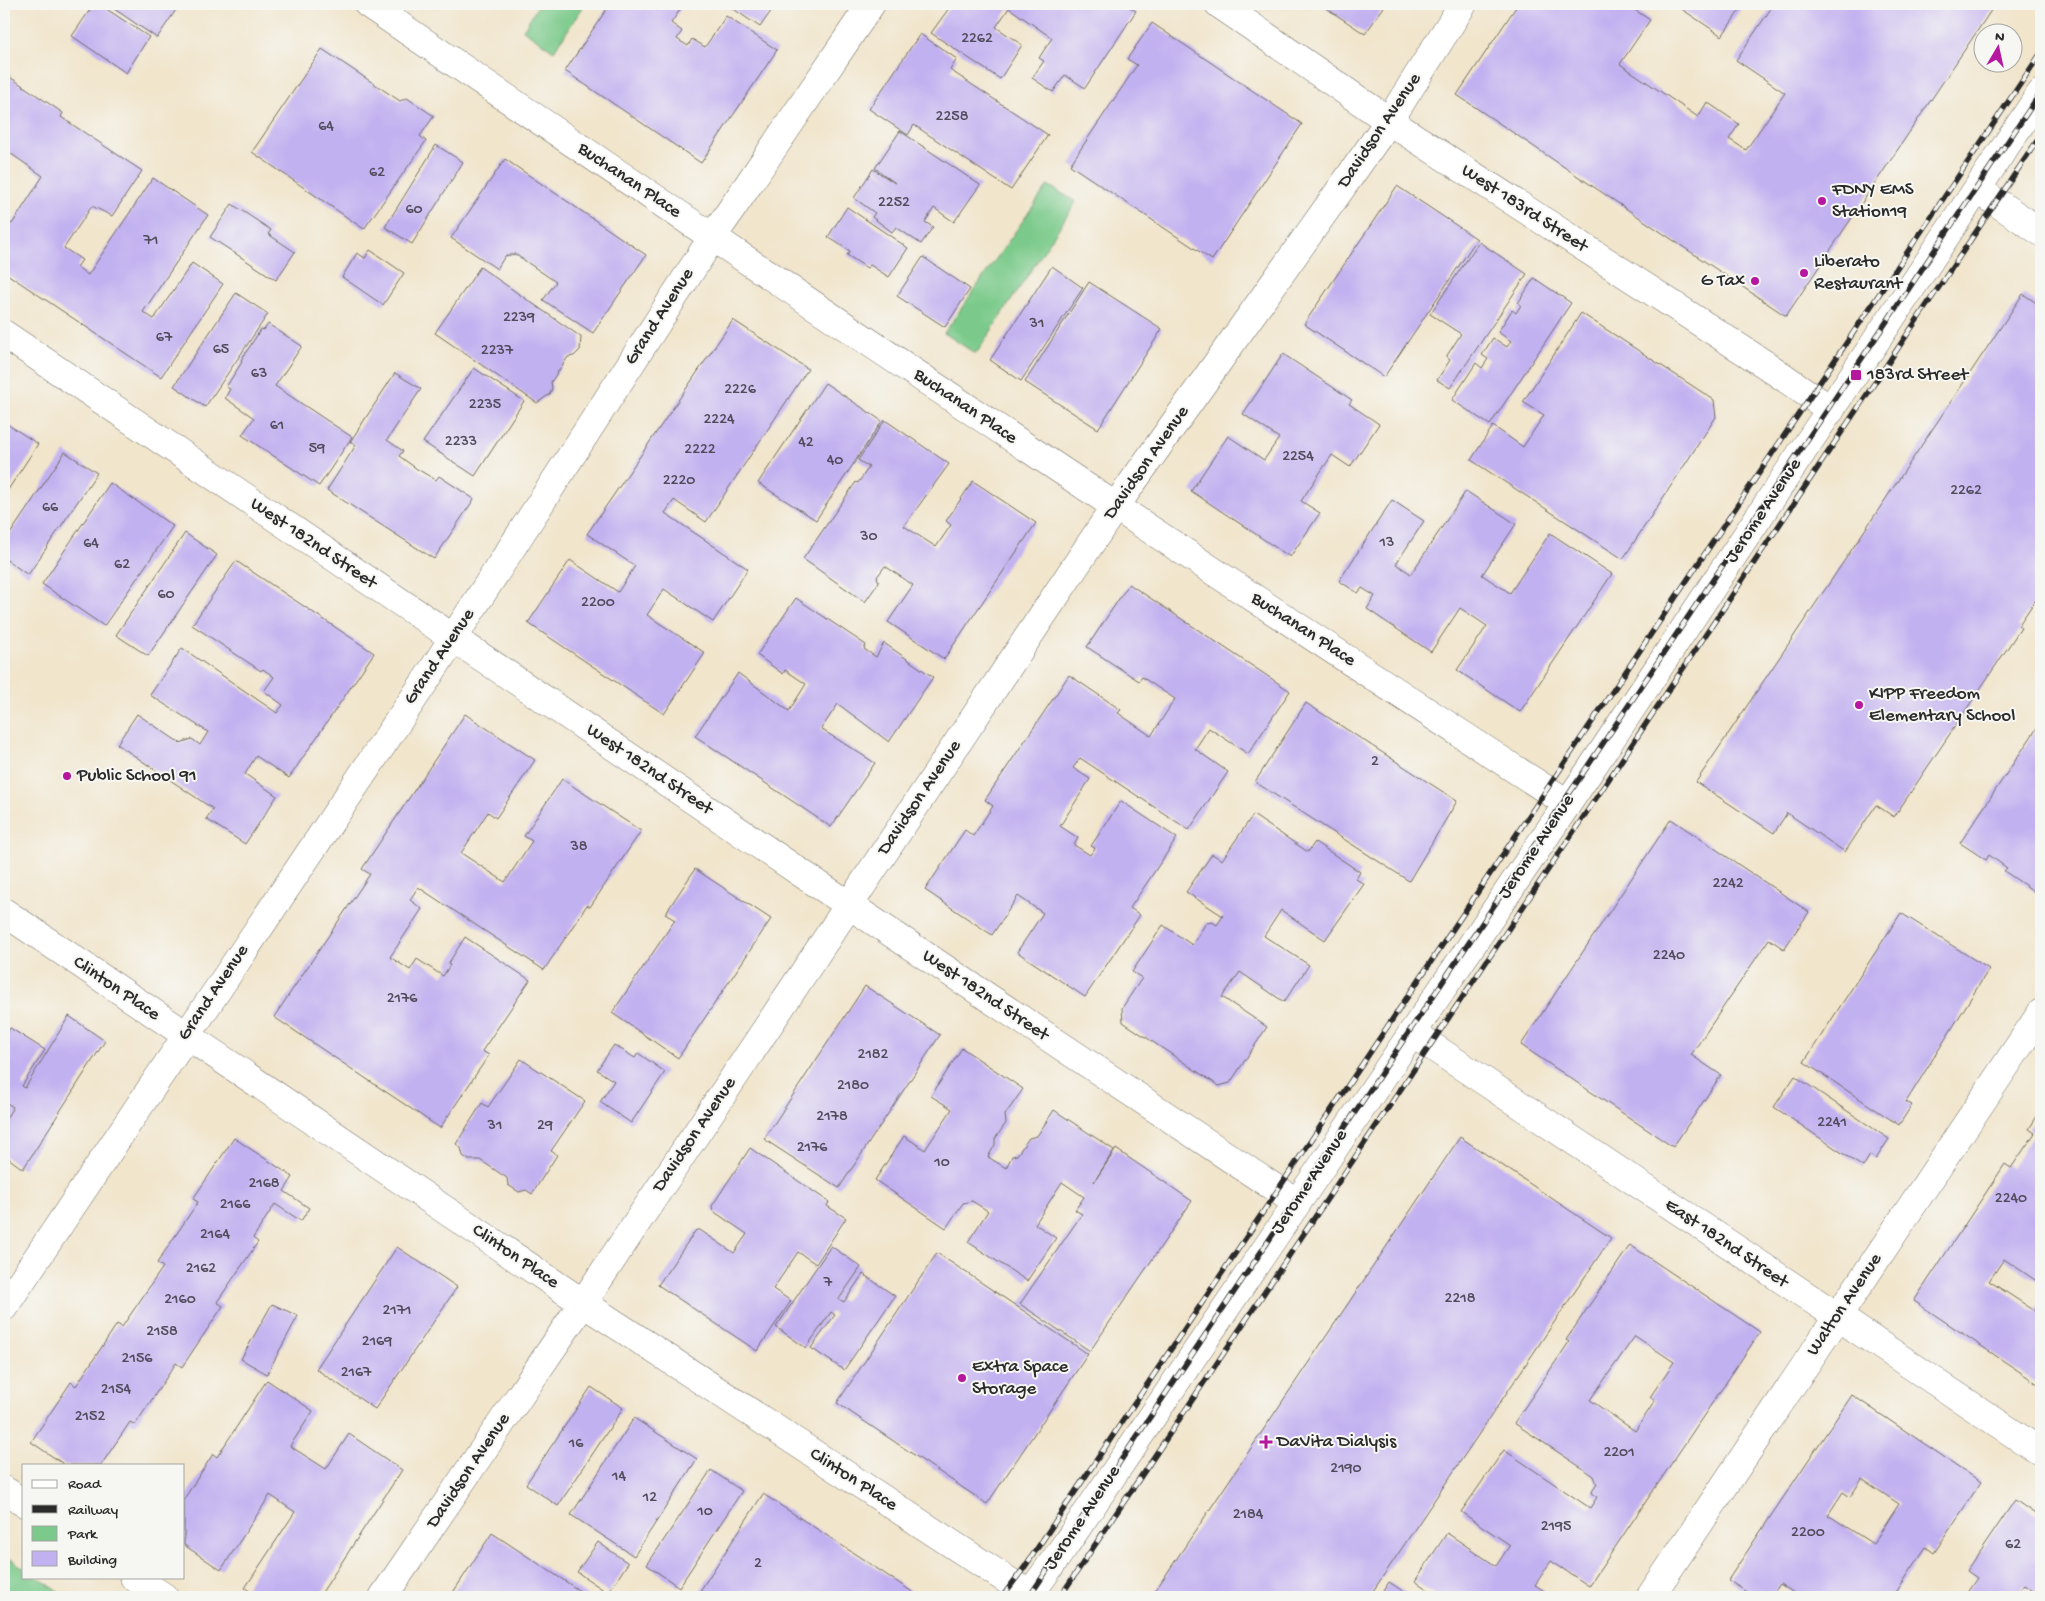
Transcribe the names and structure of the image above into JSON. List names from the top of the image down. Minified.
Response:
{"streets":{"street":["Davidson Avenue","Buchanan Place","West 183rd Street","Grand Avenue","Jerome Avenue","West 182nd Street","Clinton Place","East 182nd Street","Walton Avenue"]},"crossings":[["Davidson Avenue","Buchanan Place"],["Davidson Avenue","West 183rd Street"],["Davidson Avenue","West 182nd Street"],["Davidson Avenue","Clinton Place"],["Buchanan Place","Grand Avenue"],["Buchanan Place","Jerome Avenue"],["West 183rd Street","Jerome Avenue"],["Grand Avenue","West 182nd Street"],["Grand Avenue","Clinton Place"],["Jerome Avenue","West 182nd Street"],["Jerome Avenue","Clinton Place"],["Jerome Avenue","East 182nd Street"],["East 182nd Street","Walton Avenue"]],"places":{"other":["FDNY EMS Station19","Liberato Restaurant","G Tax","KIPP Freedom Elementary School","Public School 91","Extra Space Storage"],"transit":["183rd Street"],"health":["DaVita Dialysis"]},"house_numbers":["2262","2258","64","62","2252","60","71","2239","31","67","65","2237","63","2226","2235","2224","61","2233","42","59","2222","2254","40","2220","2262","66","30","13","64","62","60","2200","2","38","2242","2240","2176","2182","2180","2178","2241","31","29","2176","10","2168","2240","2166","2164","2162","7","2218","2160","2171","2158","2169","2156","2167","2154","2152","16","2201","2190","14","12","10","2184","2195","2200","62","2"],"legend":["Road","Railway","Park","Building"],"north":"top"}
